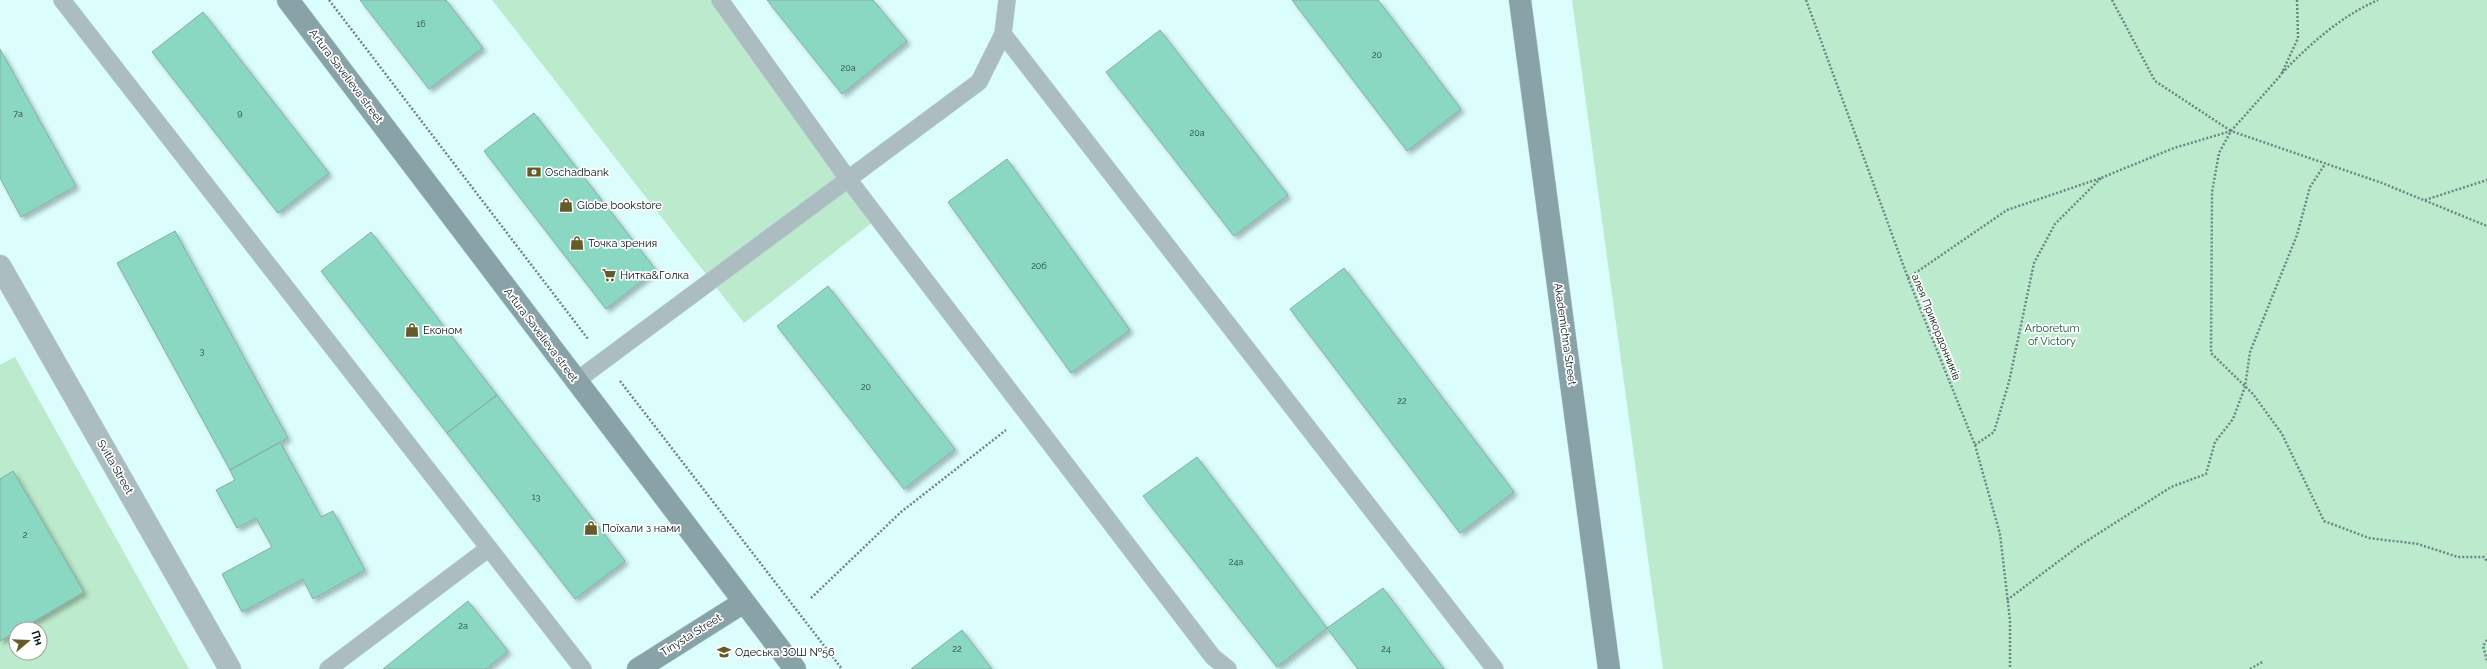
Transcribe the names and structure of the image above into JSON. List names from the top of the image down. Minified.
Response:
{"streets":{"main road":["Artura Savelieva street","Akademichna Street","Tinysta Street"],"street":["Svitla Street"],"path":["алея Прикордонників"]},"crossings":[["Artura Savelieva street","Tinysta Street"]],"parks":["Arboretum of Victory"],"places":{"bank":["Oschadbank"],"shop":["Globe bookstore","Точка зрения","Економ","Поїхали з нами"],"supermarket":["Нитка&Голка"],"school or university":["Одеська ЗОШ №56"]},"house_numbers":["16","20","20а","9","7а","20а","20б","3","20","22","13","2","24а","2а","22","24"],"north":"right"}
